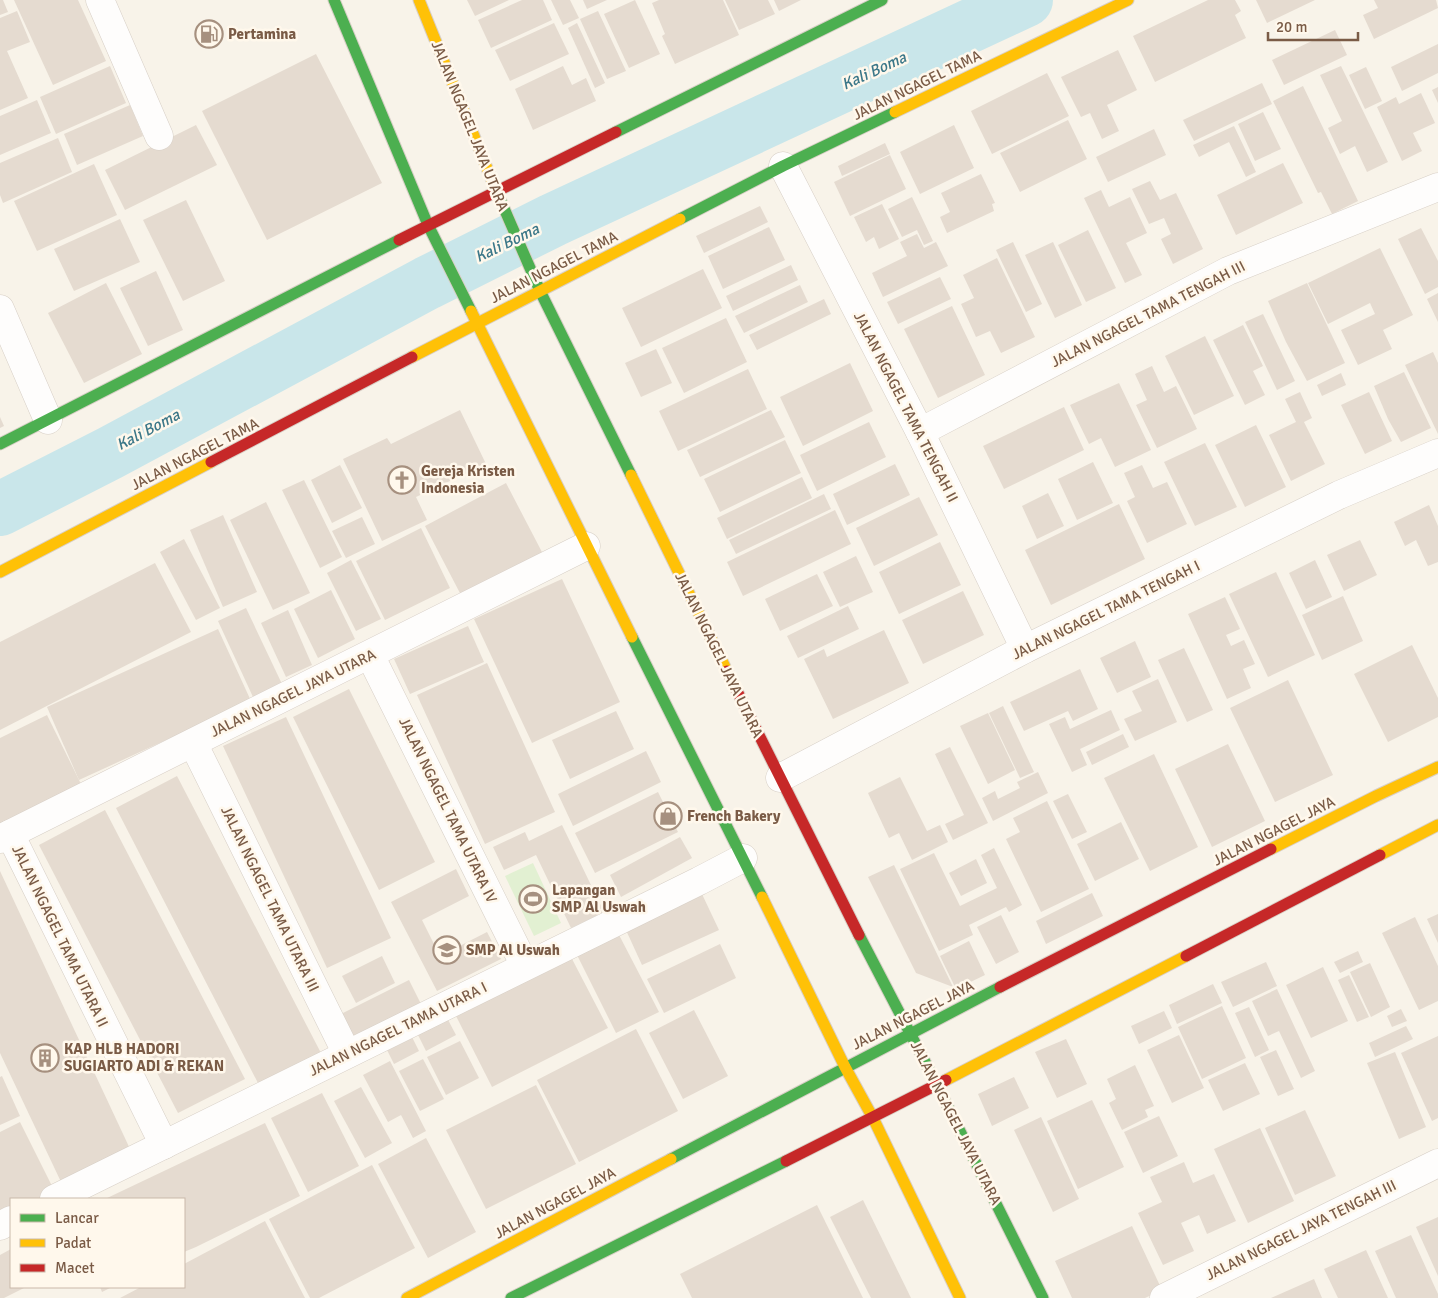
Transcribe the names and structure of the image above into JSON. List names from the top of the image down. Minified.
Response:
{"streets":{"street":["JALAN NGAGEL TAMA","JALAN NGAGEL JAYA UTARA","JALAN NGAGEL TAMA TENGAH III","JALAN NGAGEL TAMA TENGAH II","JALAN NGAGEL TAMA TENGAH I","JALAN NGAGEL TAMA UTARA IV","JALAN NGAGEL JAYA","JALAN NGAGEL TAMA UTARA III","JALAN NGAGEL TAMA UTARA II","JALAN NGAGEL TAMA UTARA I","JALAN NGAGEL JAYA TENGAH III"]},"crossings":[["JALAN NGAGEL TAMA","JALAN NGAGEL JAYA UTARA"],["JALAN NGAGEL TAMA","JALAN NGAGEL TAMA TENGAH II"],["JALAN NGAGEL JAYA UTARA","JALAN NGAGEL TAMA TENGAH I"],["JALAN NGAGEL JAYA UTARA","JALAN NGAGEL TAMA UTARA IV"],["JALAN NGAGEL JAYA UTARA","JALAN NGAGEL JAYA"],["JALAN NGAGEL JAYA UTARA","JALAN NGAGEL TAMA UTARA III"],["JALAN NGAGEL JAYA UTARA","JALAN NGAGEL TAMA UTARA II"],["JALAN NGAGEL TAMA TENGAH III","JALAN NGAGEL TAMA TENGAH II"],["JALAN NGAGEL TAMA TENGAH II","JALAN NGAGEL TAMA TENGAH I"],["JALAN NGAGEL TAMA UTARA IV","JALAN NGAGEL TAMA UTARA I"],["JALAN NGAGEL TAMA UTARA III","JALAN NGAGEL TAMA UTARA I"],["JALAN NGAGEL TAMA UTARA II","JALAN NGAGEL TAMA UTARA I"]],"water":["Kali Boma"],"places":{"fuel station":["Pertamina"],"church":["Gereja Kristen Indonesia"],"shop":["French Bakery"],"sports":["Lapangan SMP Al Uswah"],"school or university":["SMP Al Uswah"],"building":["KAP HLB HADORI SUGIARTO ADI & REKAN"]},"legend":["Lancar","Padat","Macet"],"scale_bar":"20 m"}
